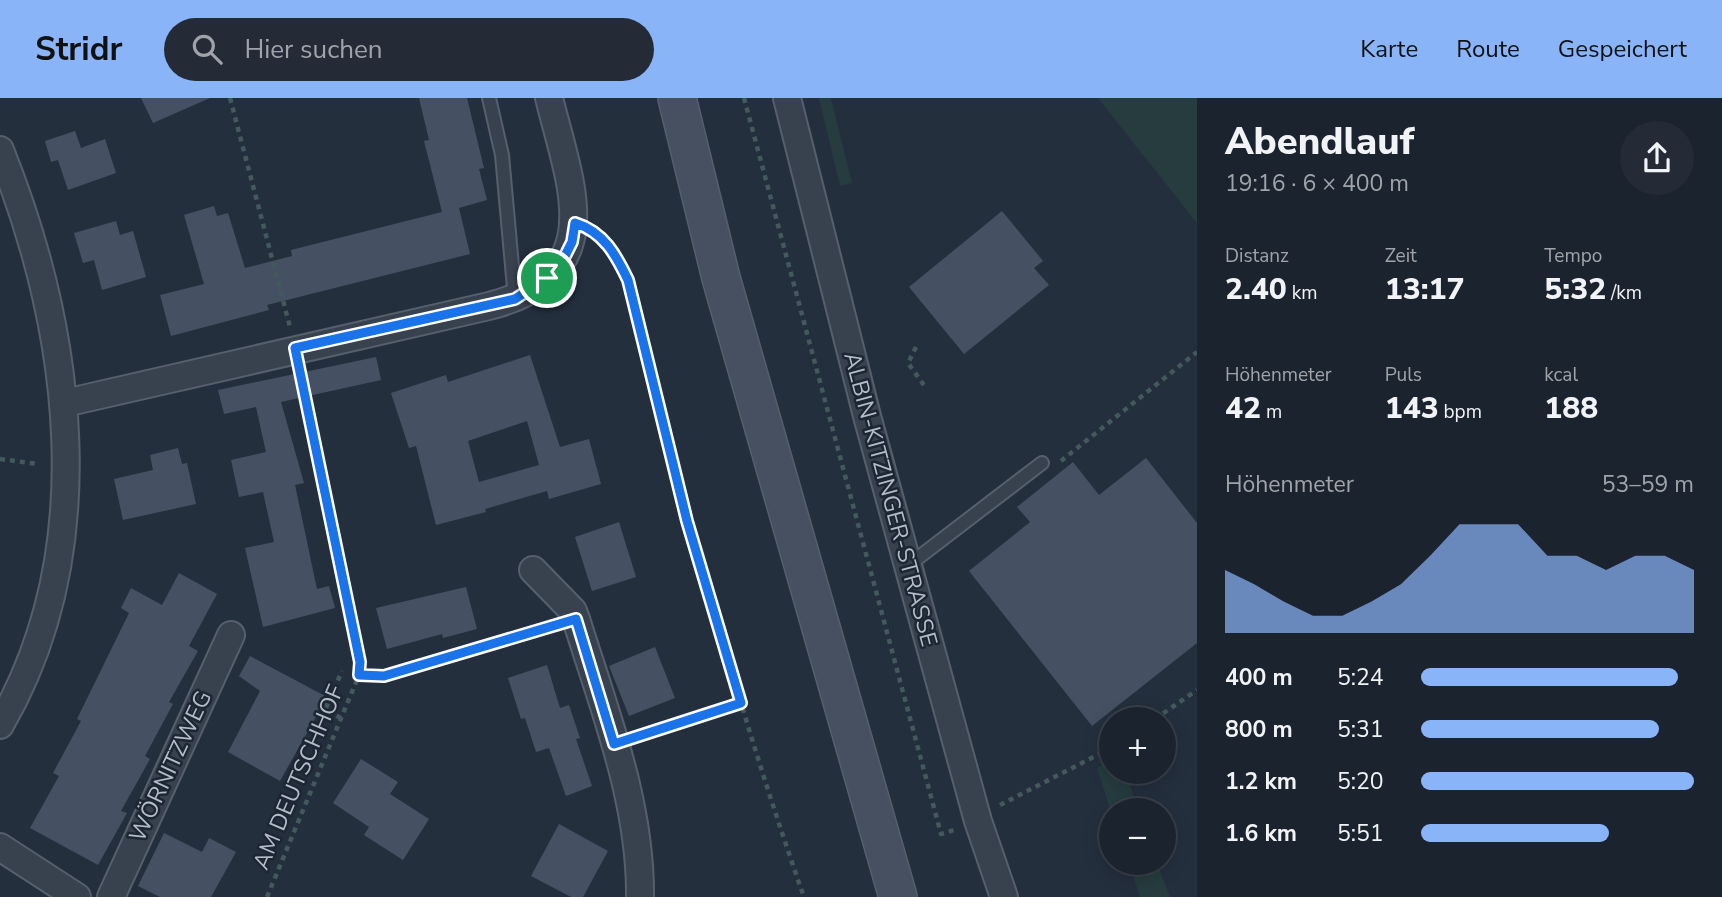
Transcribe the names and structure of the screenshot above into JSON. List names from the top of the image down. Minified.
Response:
{"streets":{"street":["ALBIN-KITZINGER-STRASSE","WÖRNITZWEG"],"path":["AM DEUTSCHHOF"]},"page":{"header":"Stridr","search":"Hier suchen","nav":["Karte","Route","Gespeichert"],"heading":["Abendlauf","19:16 · 6 × 400 m"],"stats":[["Distanz","2.40 km"],["Zeit","13:17"],["Tempo","5:32 /km"],["Höhenmeter","42 m"],["Puls","143 bpm"],["kcal","188"]],"chart":["Höhenmeter","53–59 m"],"list":[{"name":"400 m","note":"5:24"},{"name":"800 m","note":"5:31"},{"name":"1.2 km","note":"5:20"},{"name":"1.6 km","note":"5:51"}],"map_buttons":["+","−"]}}
